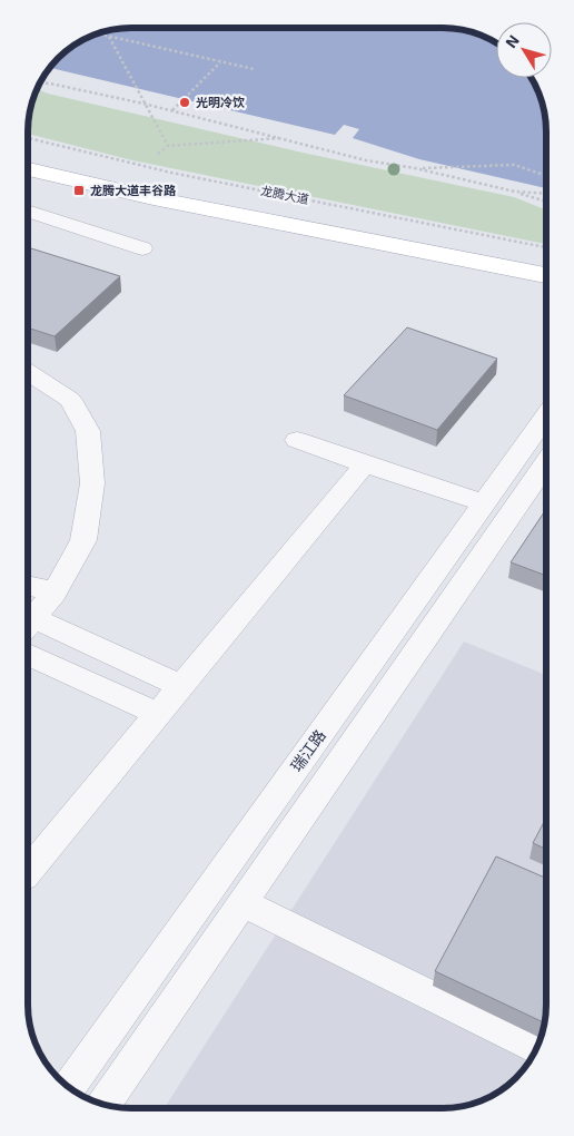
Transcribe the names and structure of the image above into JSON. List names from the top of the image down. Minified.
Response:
{"streets":{"main road":["龙腾大道"],"street":["瑞江路"]},"places":{"other":["光明冷饮"],"transit":["龙腾大道丰谷路"]},"north":"top left"}
